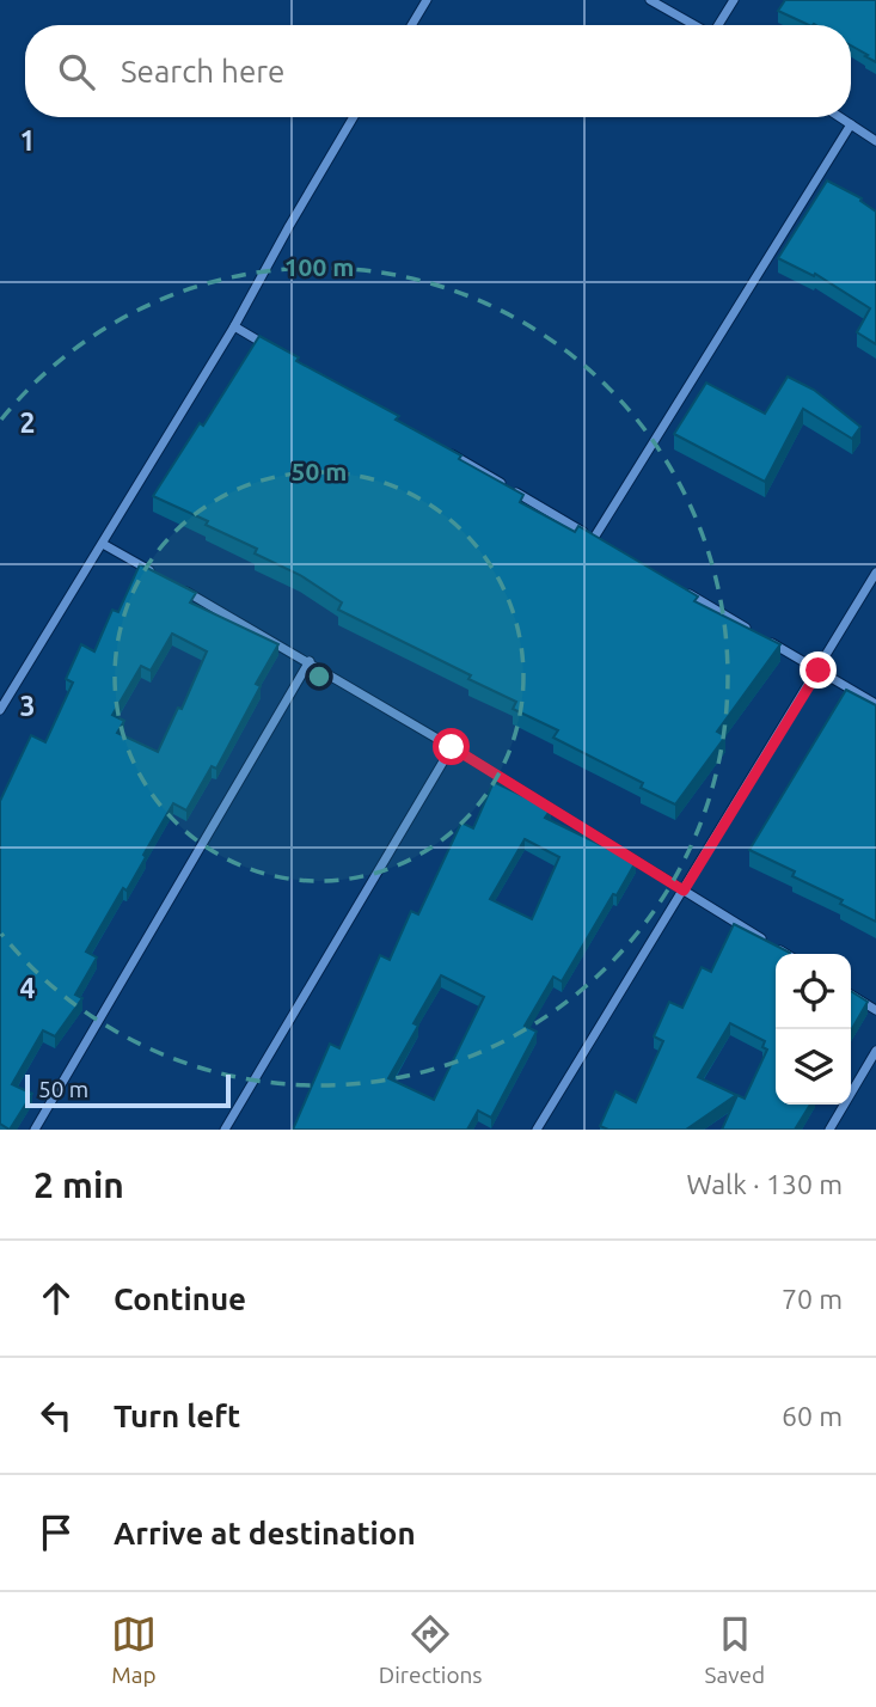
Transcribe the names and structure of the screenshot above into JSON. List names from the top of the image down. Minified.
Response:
{"scale_bar":"50 m","page":{"search":"Search here","scale":"50 m","heading":["2 min","Walk · 130 m"],"list":[["Continue","70 m"],["Turn left","60 m"],"Arrive at destination"],"nav":["Map","Directions","Saved"]},"grid":{"rows":["1","2","3","4"]},"rings":["100 m","50 m"]}
